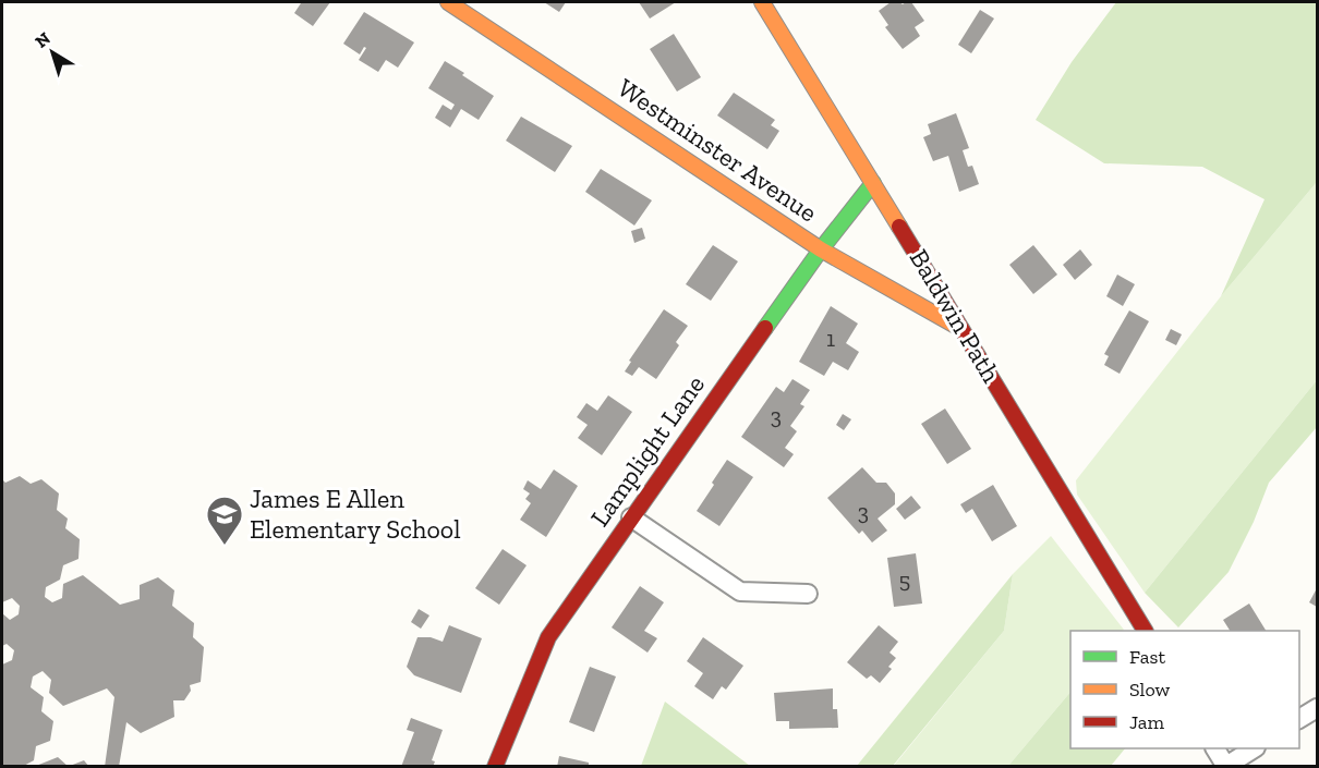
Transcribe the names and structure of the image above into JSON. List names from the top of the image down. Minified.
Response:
{"streets":{"street":["Westminster Avenue","Baldwin Path","Lamplight Lane"]},"crossings":[["Westminster Avenue","Baldwin Path"],["Westminster Avenue","Lamplight Lane"],["Baldwin Path","Lamplight Lane"]],"places":{"school or university":["James E Allen Elementary School"]},"house_numbers":["1","3","3","5"],"legend":["Fast","Slow","Jam"],"north":"top left"}
